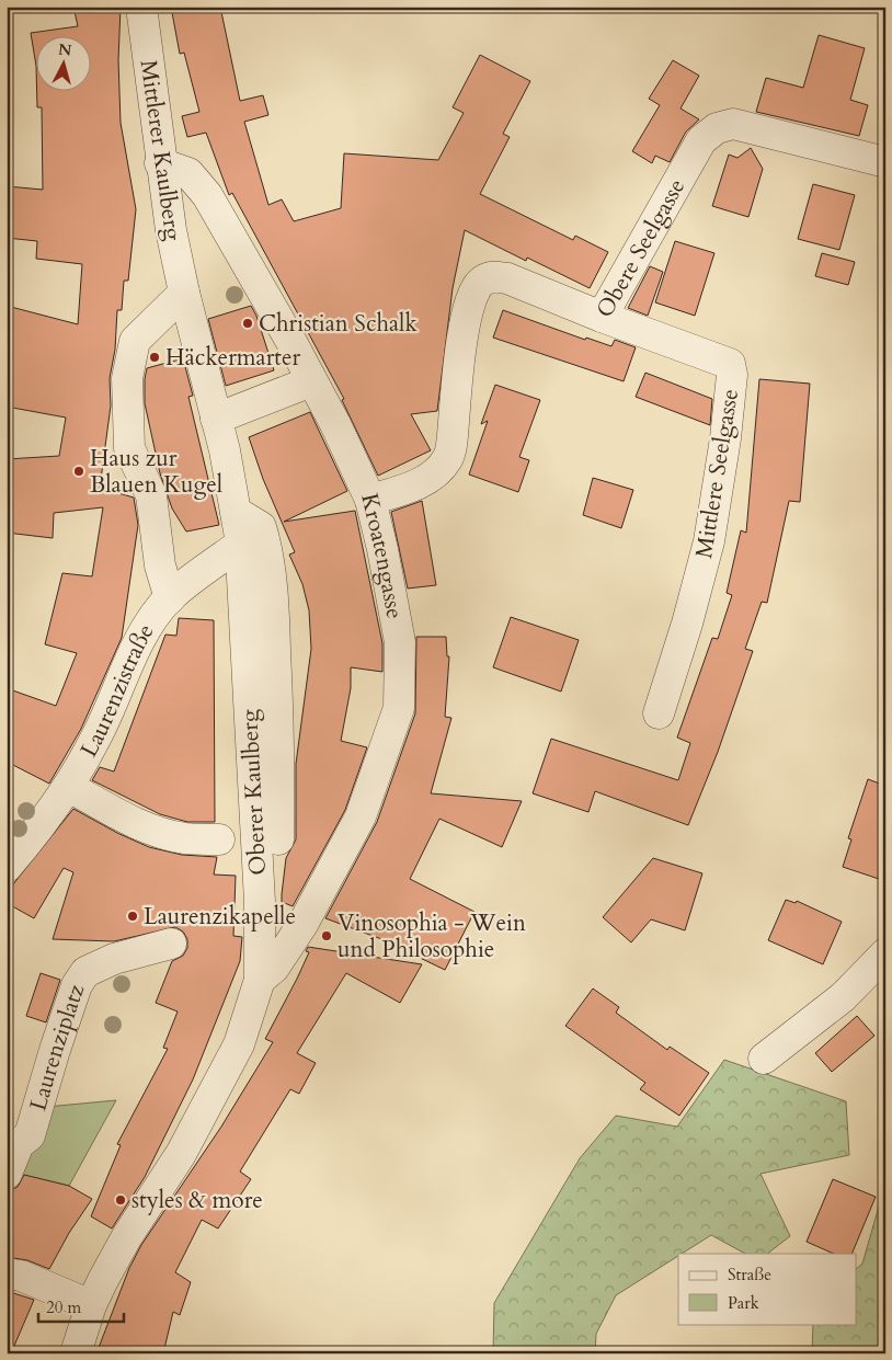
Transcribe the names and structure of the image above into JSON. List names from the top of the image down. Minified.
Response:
{"streets":{"street":["Mittlerer Kaulberg","Obere Seelgasse","Mittlere Seelgasse","Kroatengasse","Laurenzistraße","Oberer Kaulberg","Laurenziplatz"]},"crossings":[["Mittlerer Kaulberg","Kroatengasse"],["Mittlerer Kaulberg","Oberer Kaulberg"],["Obere Seelgasse","Mittlere Seelgasse"],["Obere Seelgasse","Kroatengasse"],["Kroatengasse","Oberer Kaulberg"],["Laurenzistraße","Oberer Kaulberg"]],"places":["Christian Schalk","Häckermarter","Haus zur Blauen Kugel","Laurenzikapelle","Vinosophia - Wein und Philosophie","styles & more"],"legend":["Straße","Park"],"scale_bar":"20 m","north":"top"}
